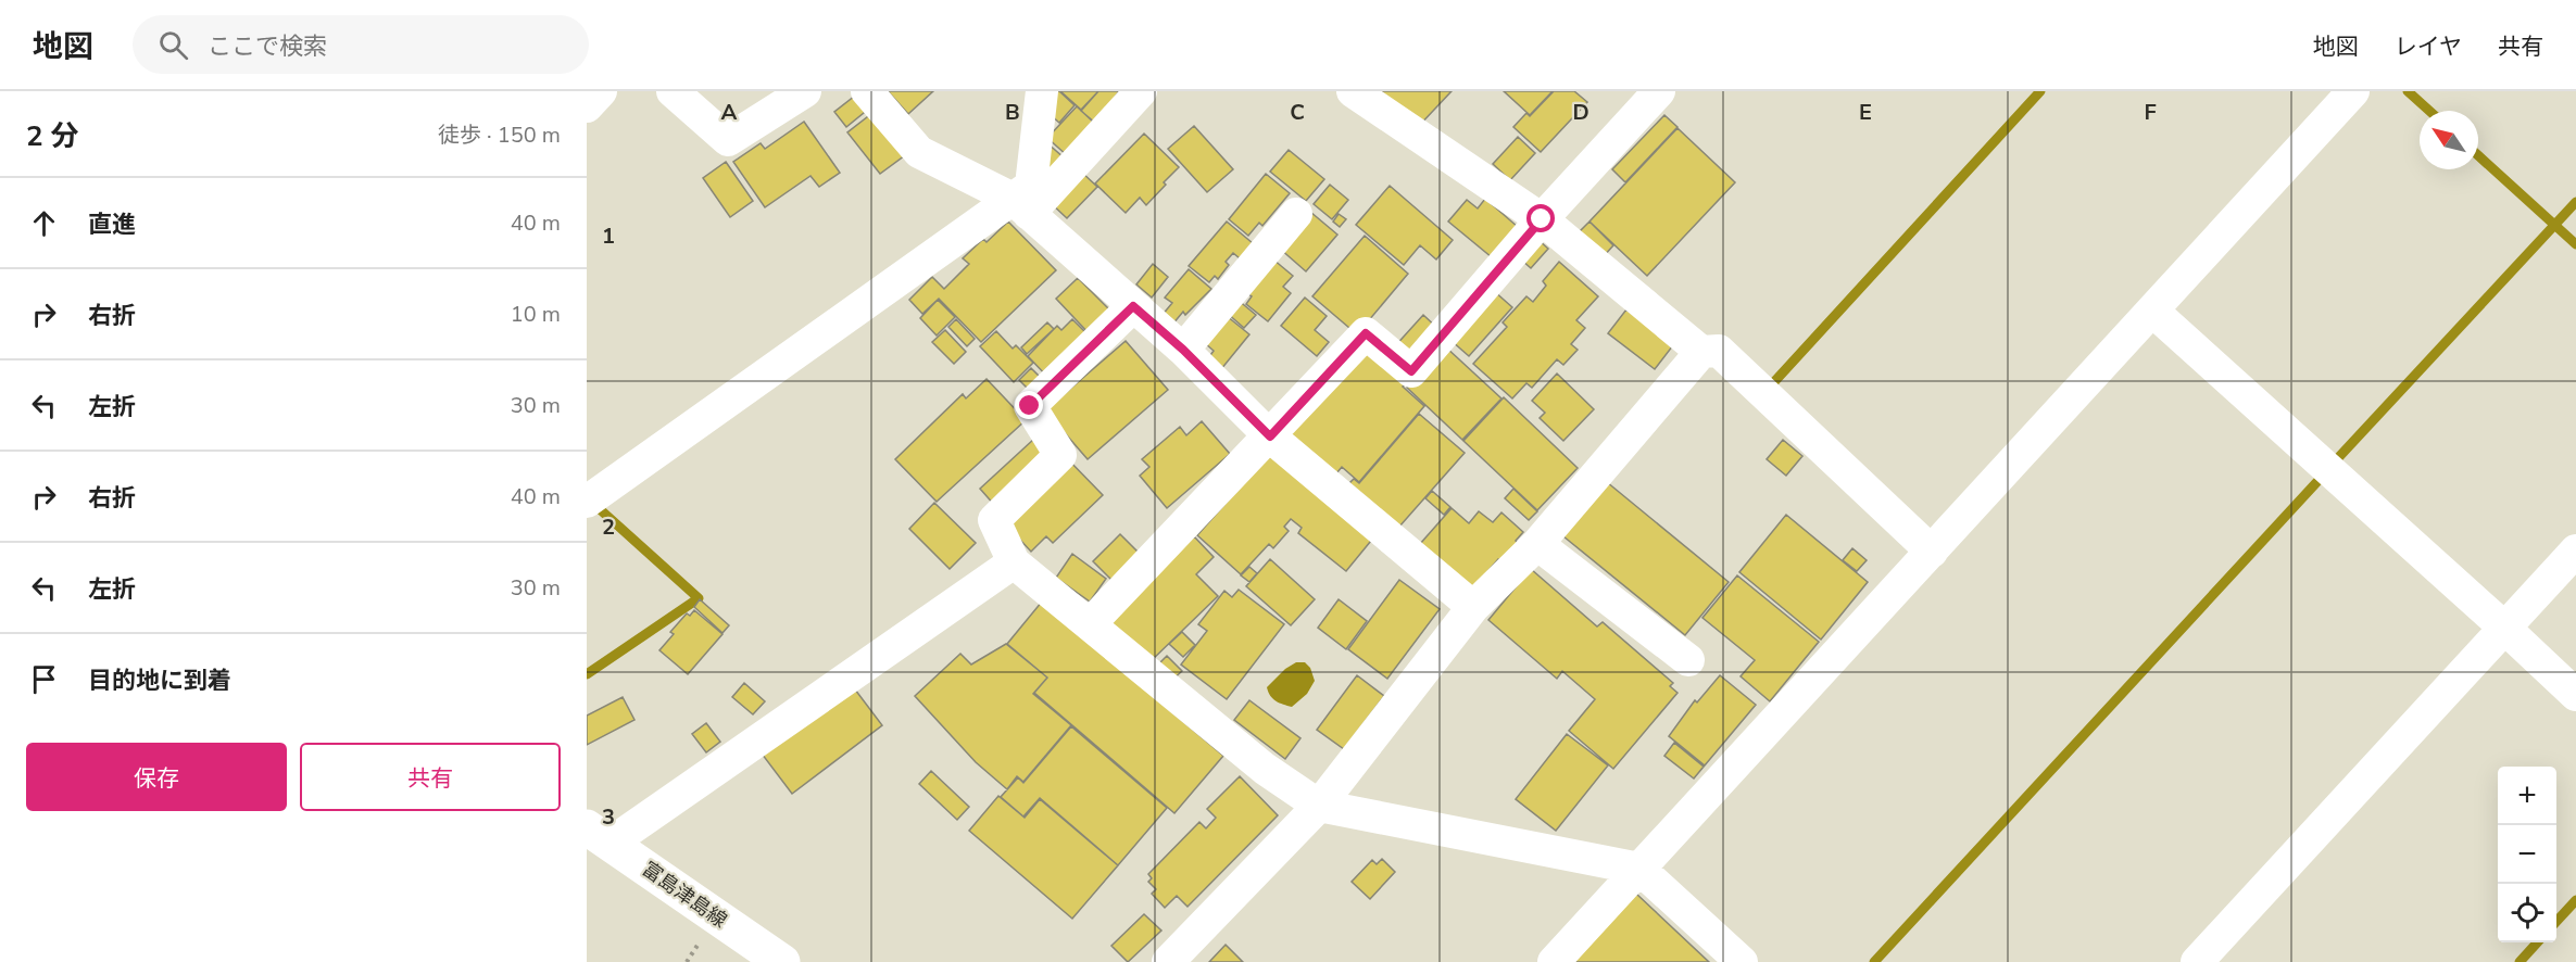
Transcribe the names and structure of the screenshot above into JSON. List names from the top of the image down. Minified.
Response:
{"streets":{"main road":["富島津島線"]},"north":"top left","page":{"header":"地図","search":"ここで検索","nav":["地図","レイヤ","共有"],"heading":["2 分","徒歩 · 150 m"],"list":[["直進","40 m"],["右折","10 m"],["左折","30 m"],["右折","40 m"],["左折","30 m"],"目的地に到着"],"buttons":["保存","共有"],"map_buttons":["+","−"]},"grid":{"columns":["A","B","C","D","E","F"],"rows":["1","2","3"]}}
